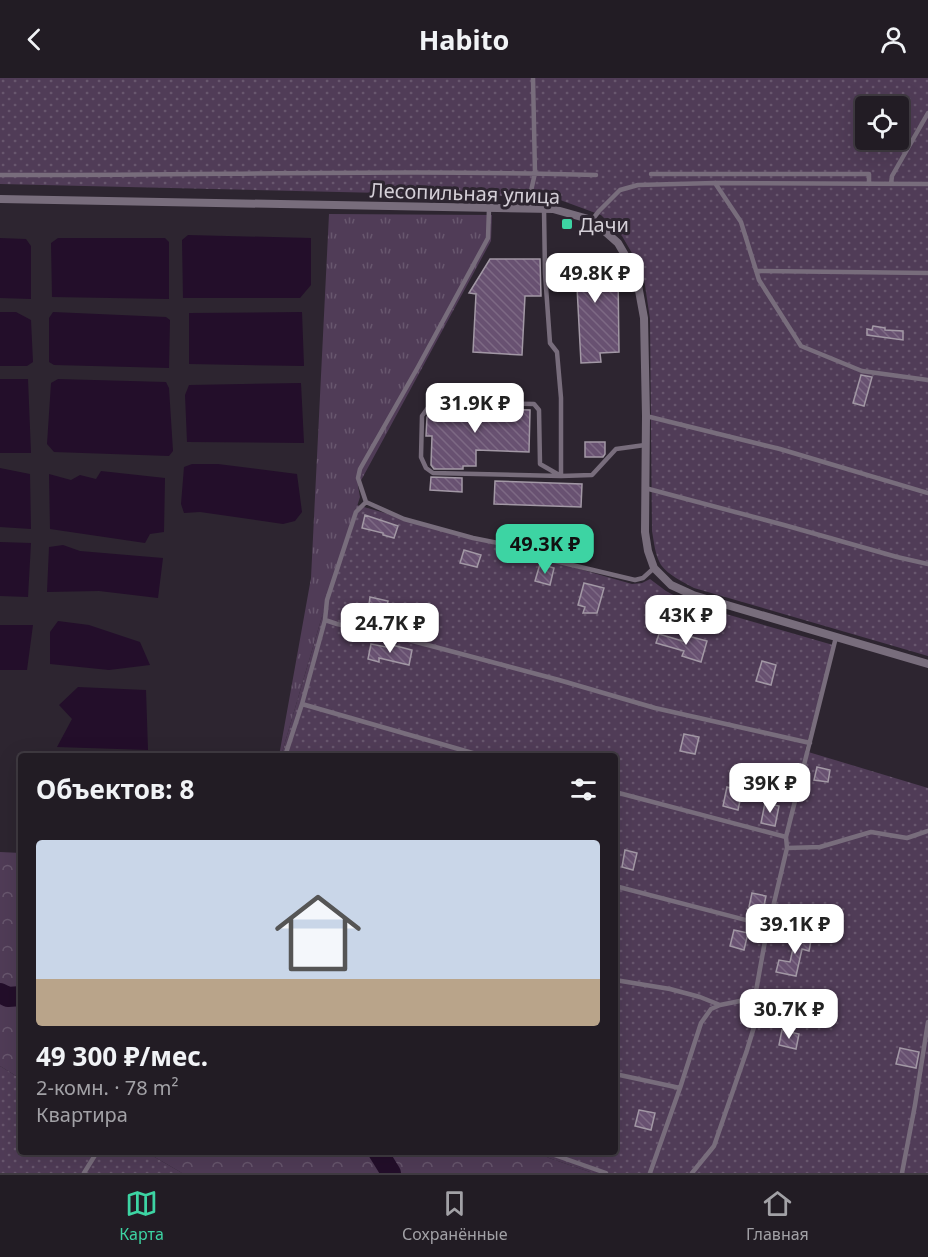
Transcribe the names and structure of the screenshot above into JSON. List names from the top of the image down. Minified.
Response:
{"streets":{"street":["Лесопильная улица"]},"places":{"transit":["Дачи"]},"page":{"header":"Habito","price":["49.8K ₽","31.9K ₽","49.3K ₽","43K ₽","24.7K ₽","39K ₽","39.1K ₽","30.7K ₽"],"heading":"Объектов: 8","list":[{"name":"49 300 ₽/мес.","note":"2-комн. · 78 m² · Квартира"}],"tabs":["Карта","Сохранённые","Главная"]}}
